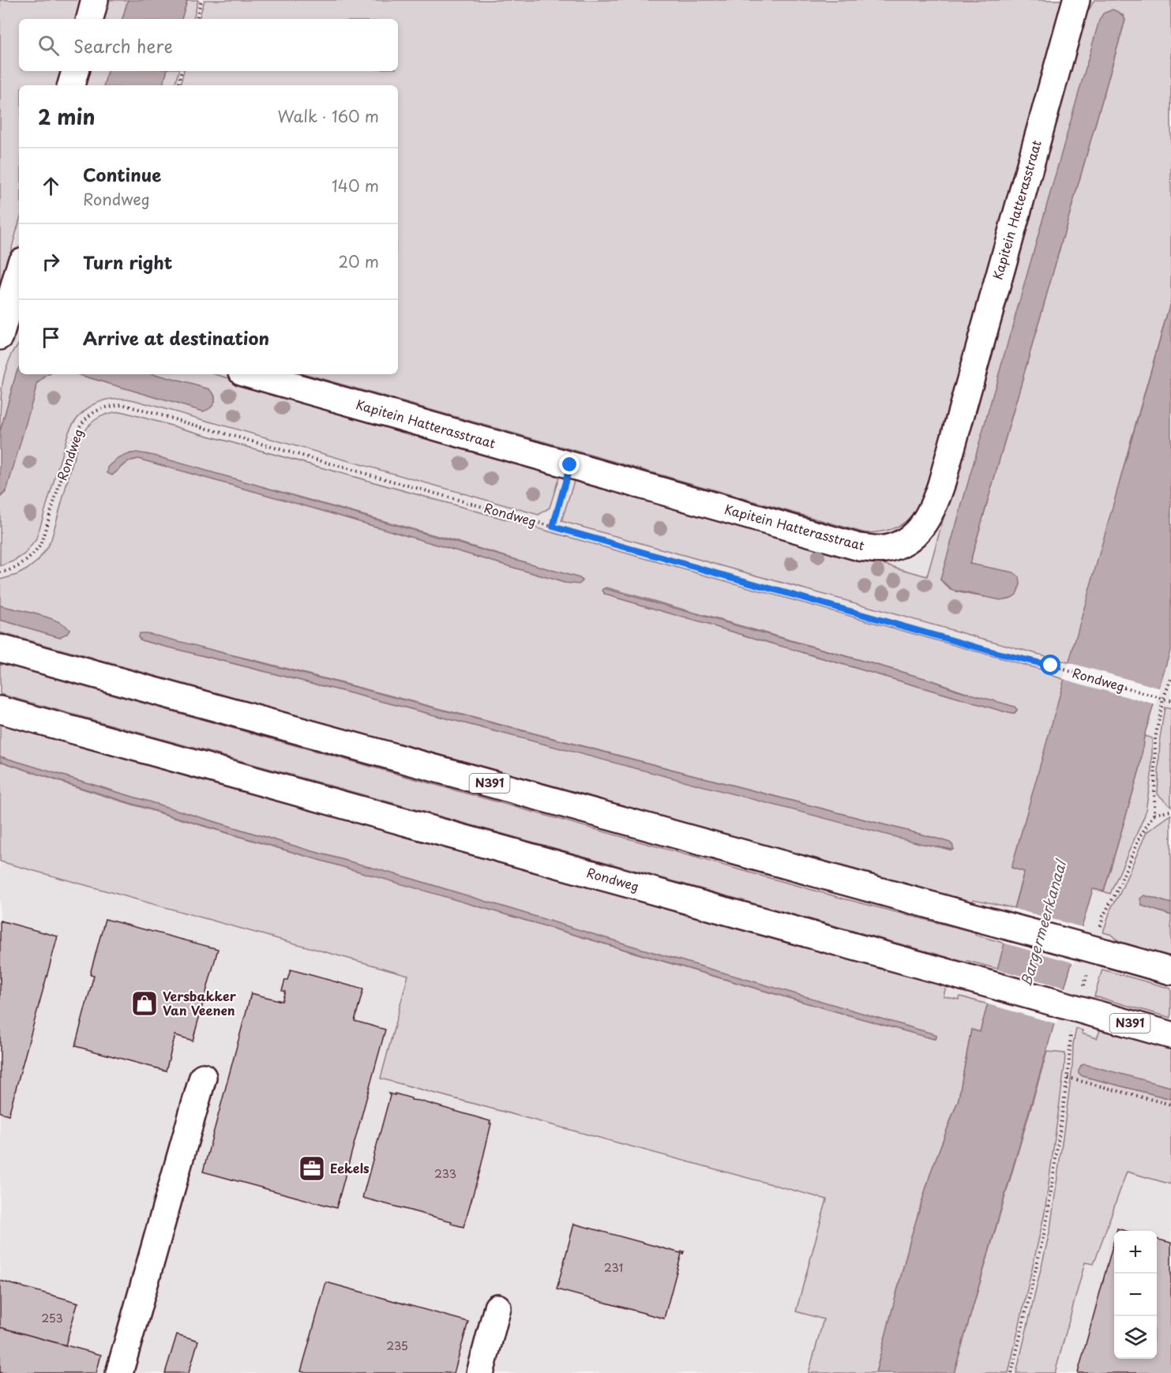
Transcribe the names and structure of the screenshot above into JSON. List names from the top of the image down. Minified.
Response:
{"streets":{"main road":["Kapitein Hatterasstraat","Rondweg","N391"]},"water":["Bargermeerkanaal"],"places":{"shop":["Versbakker Van Veenen"],"office":["Eekels"]},"house_numbers":["233","231","253","235"],"page":{"search":"Search here","heading":["2 min","Walk · 160 m"],"list":[["Continue","Rondweg","140 m"],["Turn right","20 m"],"Arrive at destination"],"map_buttons":["+","−"]}}
